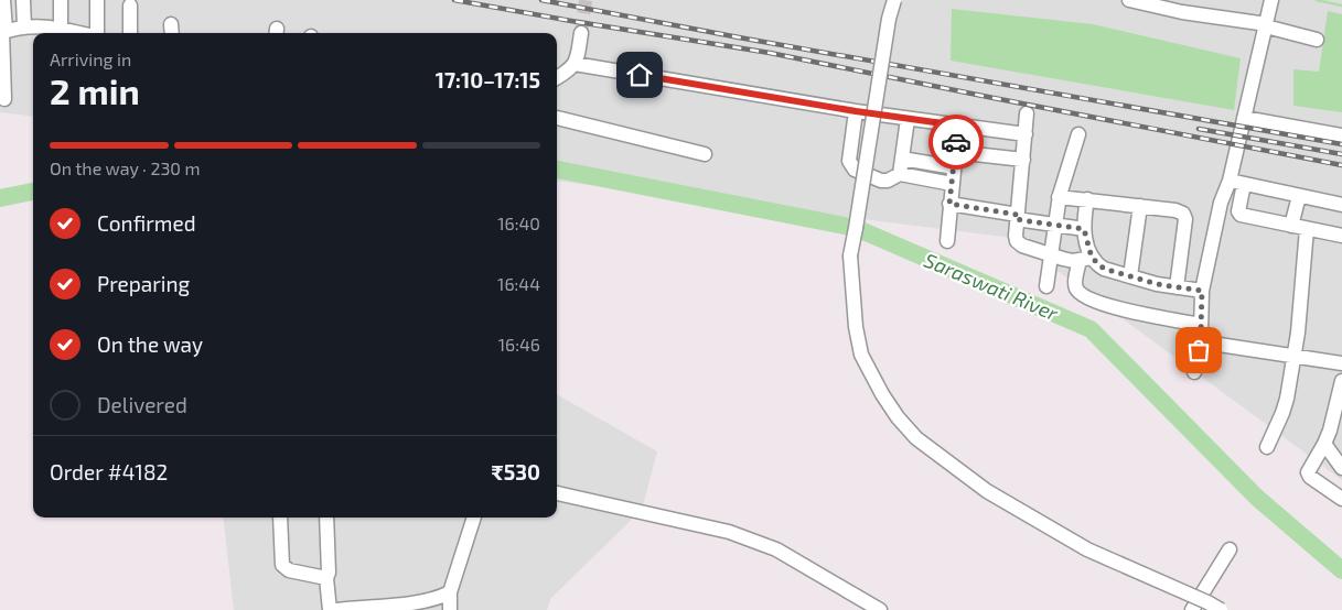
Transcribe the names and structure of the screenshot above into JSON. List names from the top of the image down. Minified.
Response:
{"water":["Saraswati River"],"page":{"heading":["2 min","Arriving in","17:10–17:15"],"panel":["Order #4182","₹530"],"bar":"On the way · 230 m","list":[["Confirmed","16:40"],["Preparing","16:44"],["On the way","16:46"],"Delivered"]}}
